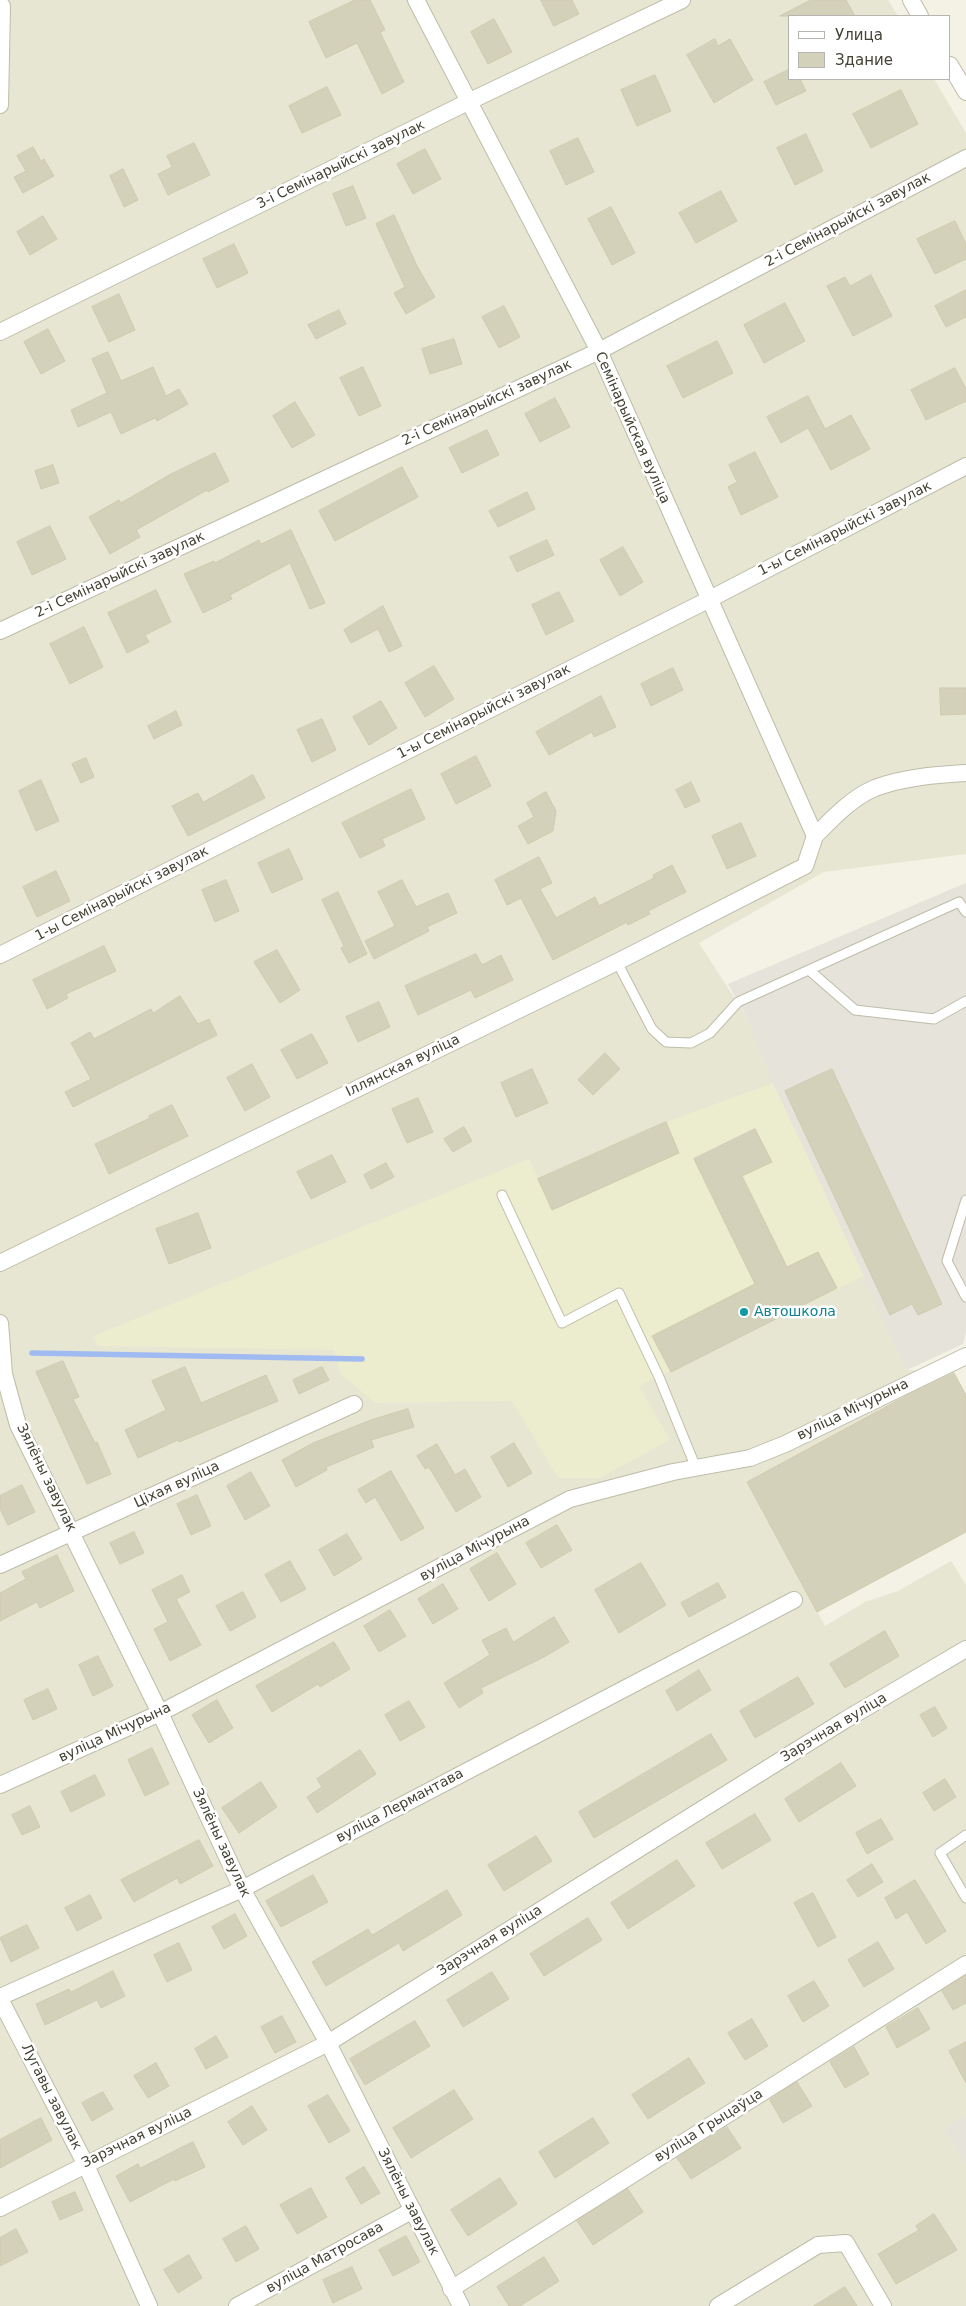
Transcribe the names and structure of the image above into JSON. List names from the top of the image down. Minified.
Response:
{"streets":{"street":["3-і Семінарыйскі завулак","2-і Семінарыйскі завулак","Семінарыйская вуліца","1-ы Семінарыйскі завулак","Іллянская вуліца","вуліца Мічурына","Зялёны завулак","Ціхая вуліца","Зарэчная вуліца","вуліца Лермантава","Лугавы завулак","вуліца Грыцаўца","вуліца Матросава"]},"crossings":[["3-і Семінарыйскі завулак","Семінарыйская вуліца"],["2-і Семінарыйскі завулак","Семінарыйская вуліца"],["Семінарыйская вуліца","1-ы Семінарыйскі завулак"],["Семінарыйская вуліца","Іллянская вуліца"],["вуліца Мічурына","Зялёны завулак"],["Зялёны завулак","Ціхая вуліца"],["Зялёны завулак","Зарэчная вуліца"],["Зялёны завулак","вуліца Лермантава"],["Зялёны завулак","вуліца Грыцаўца"],["Зялёны завулак","вуліца Матросава"],["Зарэчная вуліца","Лугавы завулак"],["вуліца Лермантава","Лугавы завулак"]],"places":["Автошкола"],"legend":["Улица","Здание"]}
